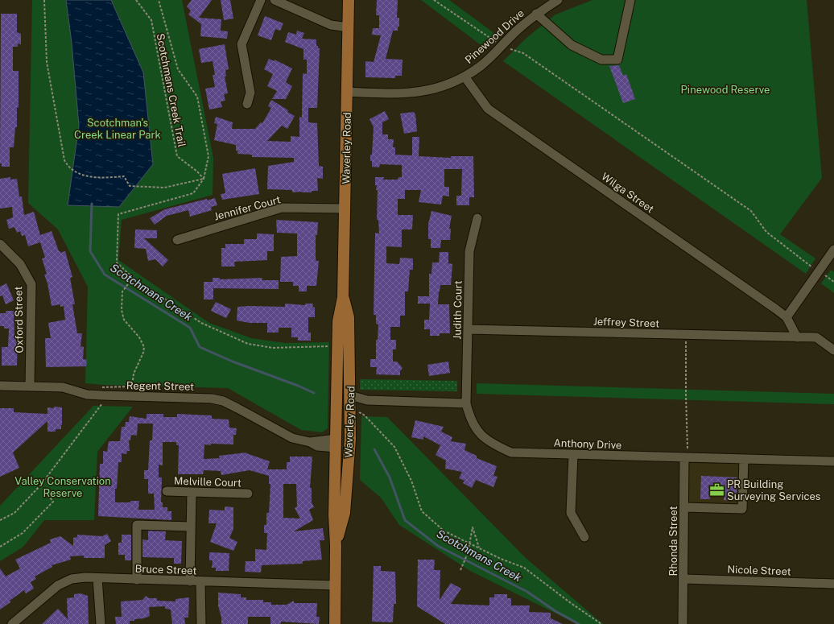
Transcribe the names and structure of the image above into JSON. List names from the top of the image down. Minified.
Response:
{"streets":{"main road":["Waverley Road"],"street":["Pinewood Drive","Wilga Street","Jennifer Court","Judith Court","Oxford Street","Jeffrey Street","Regent Street","Anthony Drive","Melville Court","Rhonda Street","Bruce Street","Nicole Street"],"path":["Scotchmans Creek Trail"]},"crossings":[["Pinewood Drive","Waverley Road"],["Pinewood Drive","Wilga Street"],["Waverley Road","Jennifer Court"],["Waverley Road","Regent Street"],["Waverley Road","Bruce Street"],["Judith Court","Jeffrey Street"],["Judith Court","Anthony Drive"],["Oxford Street","Regent Street"],["Anthony Drive","Rhonda Street"],["Rhonda Street","Nicole Street"]],"water":["Scotchmans Creek"],"parks":["Pinewood Reserve","Scotchman's Creek Linear Park","Valley Conservation Reserve"],"places":{"office":["PR Building Surveying Services"]}}
